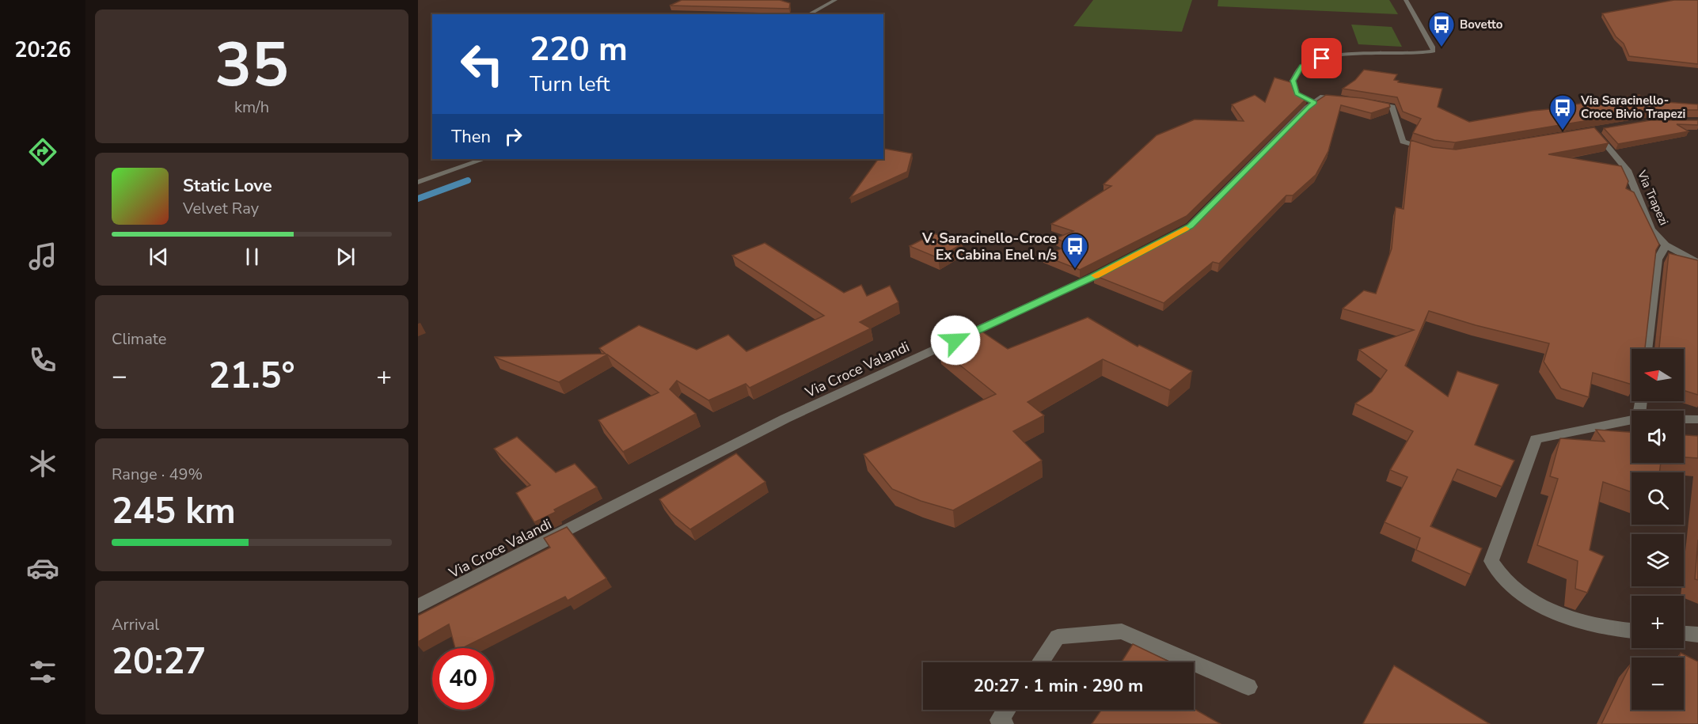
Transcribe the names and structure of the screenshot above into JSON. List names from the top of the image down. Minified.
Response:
{"streets":{"street":["Via Trapezi","Via Croce Valandi"]},"places":{"bus stop":["Bovetto","Via Saracinello- Croce Bivio Trapezi","V. Saracinello-Croce Ex Cabina Enel n/s"]},"north":"left","page":{"tabs":"20:26","tile":[["35","km/h"],"Climate",["Range · 49%","245 km"],["Arrival","20:27"]],"turn":["220 m","Turn left"],"then":"Then","song":["Static Love","Velvet Ray"],"map_buttons":["+","−"],"heat":["−","21.5°","+"],"limit":"40","trip":"20:27 · 1 min · 290 m"}}
